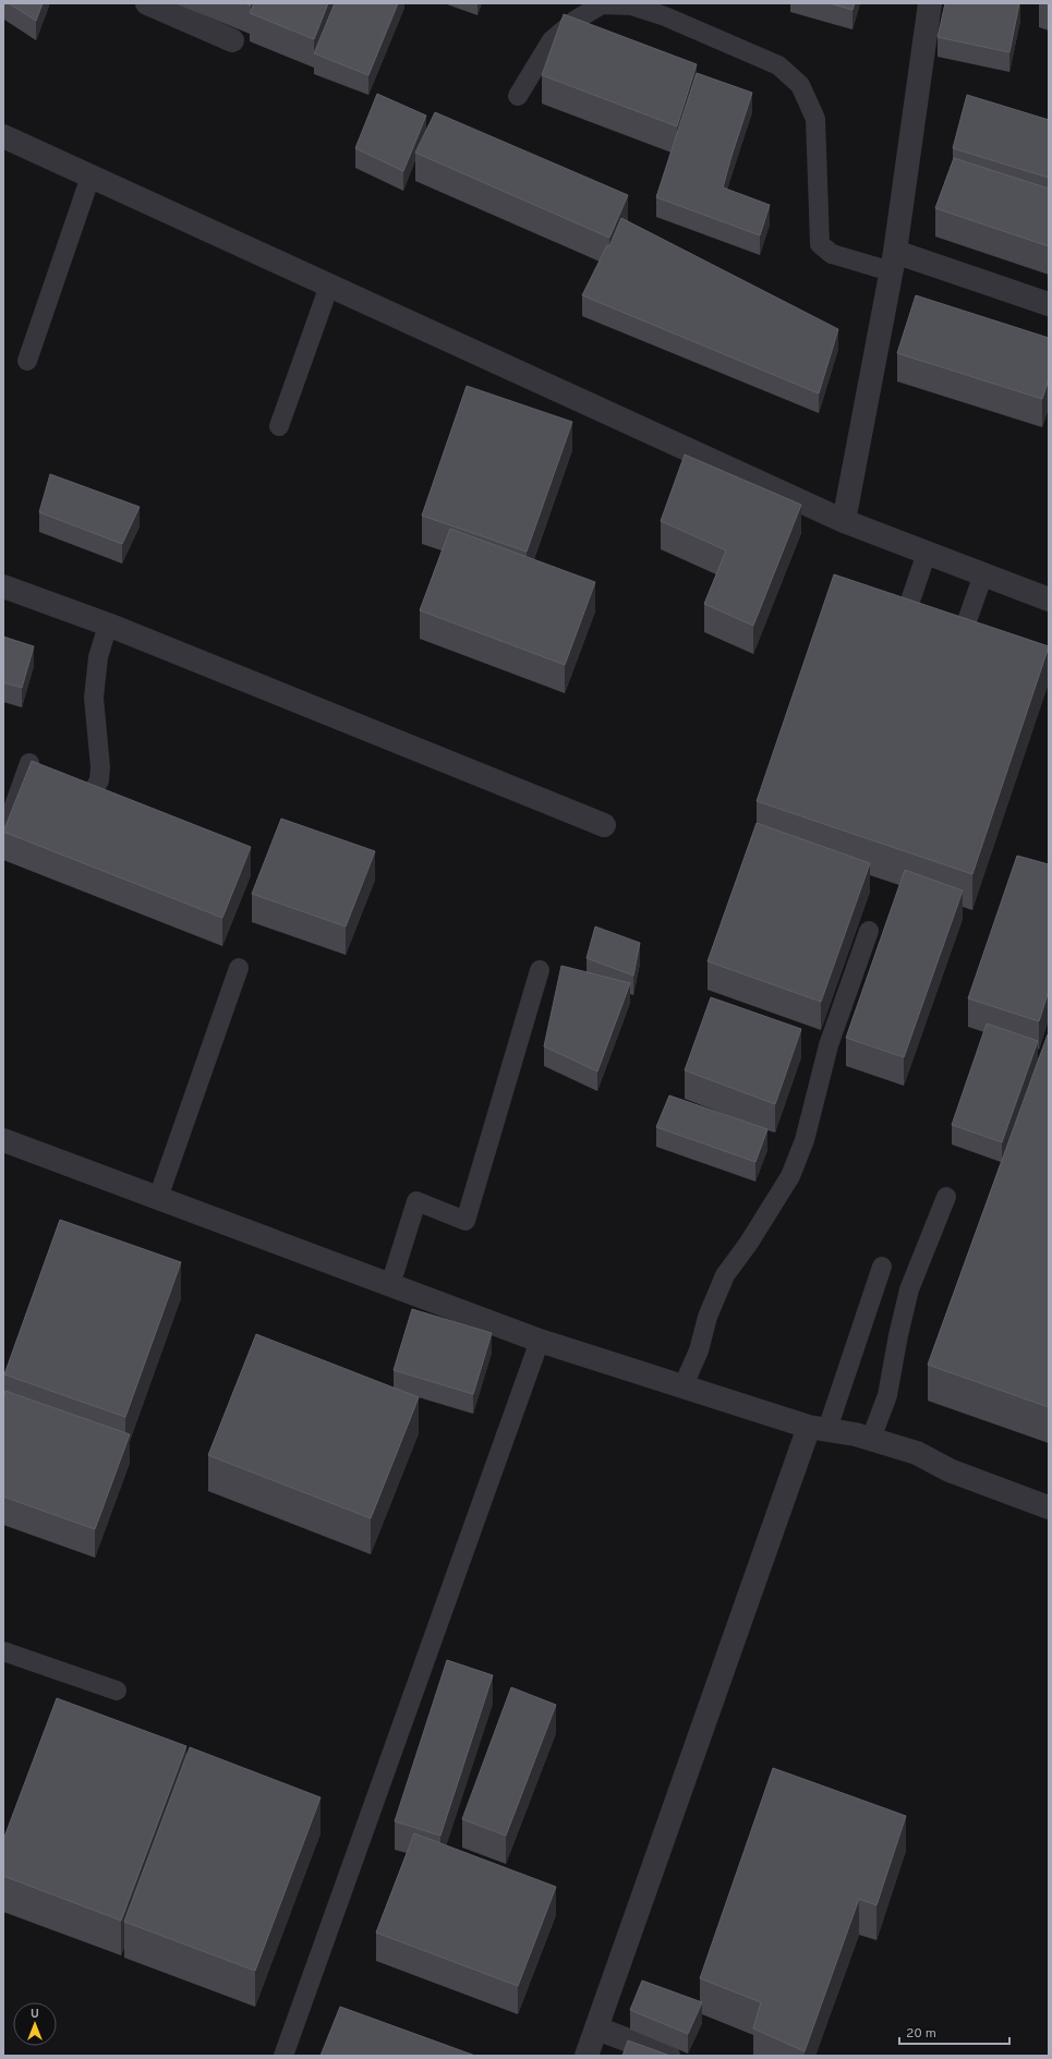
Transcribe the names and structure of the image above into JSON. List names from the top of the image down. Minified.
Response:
{"scale_bar":"20 m","north":"top"}
